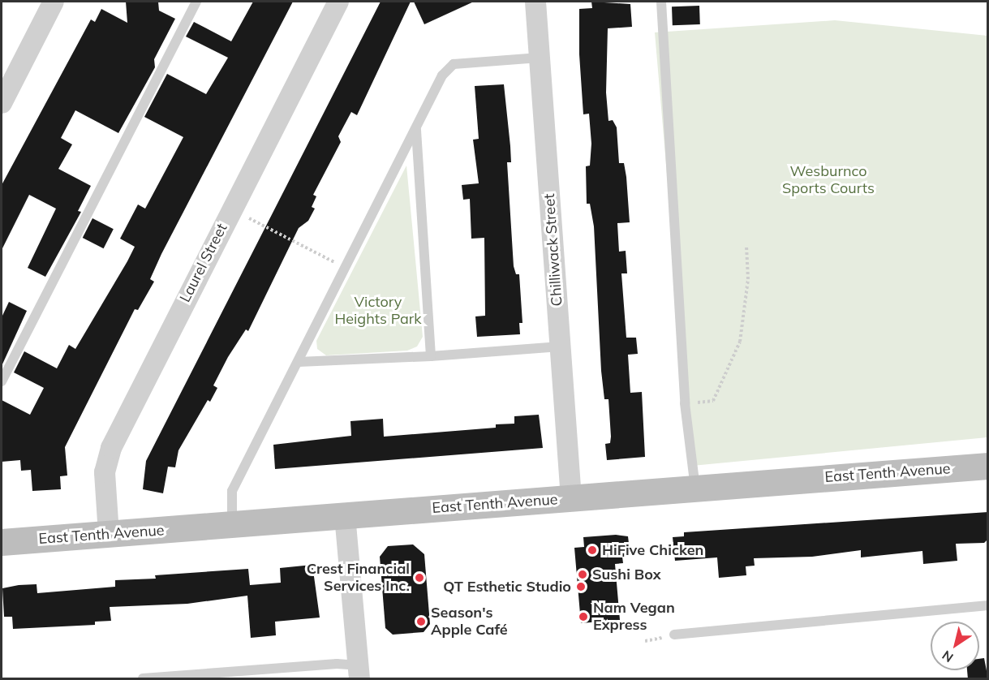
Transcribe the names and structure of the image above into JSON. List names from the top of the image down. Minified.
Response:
{"streets":{"main road":["East Tenth Avenue"],"street":["Chilliwack Street","Laurel Street"]},"crossings":[["Chilliwack Street","East Tenth Avenue"],["Laurel Street","East Tenth Avenue"]],"parks":["Wesburnco Sports Courts","Victory Heights Park"],"places":["HiFive Chicken","Sushi Box","Crest Financial Services Inc.","QT Esthetic Studio","Nam Vegan Express","Season's Apple Café"],"north":"bottom left"}
